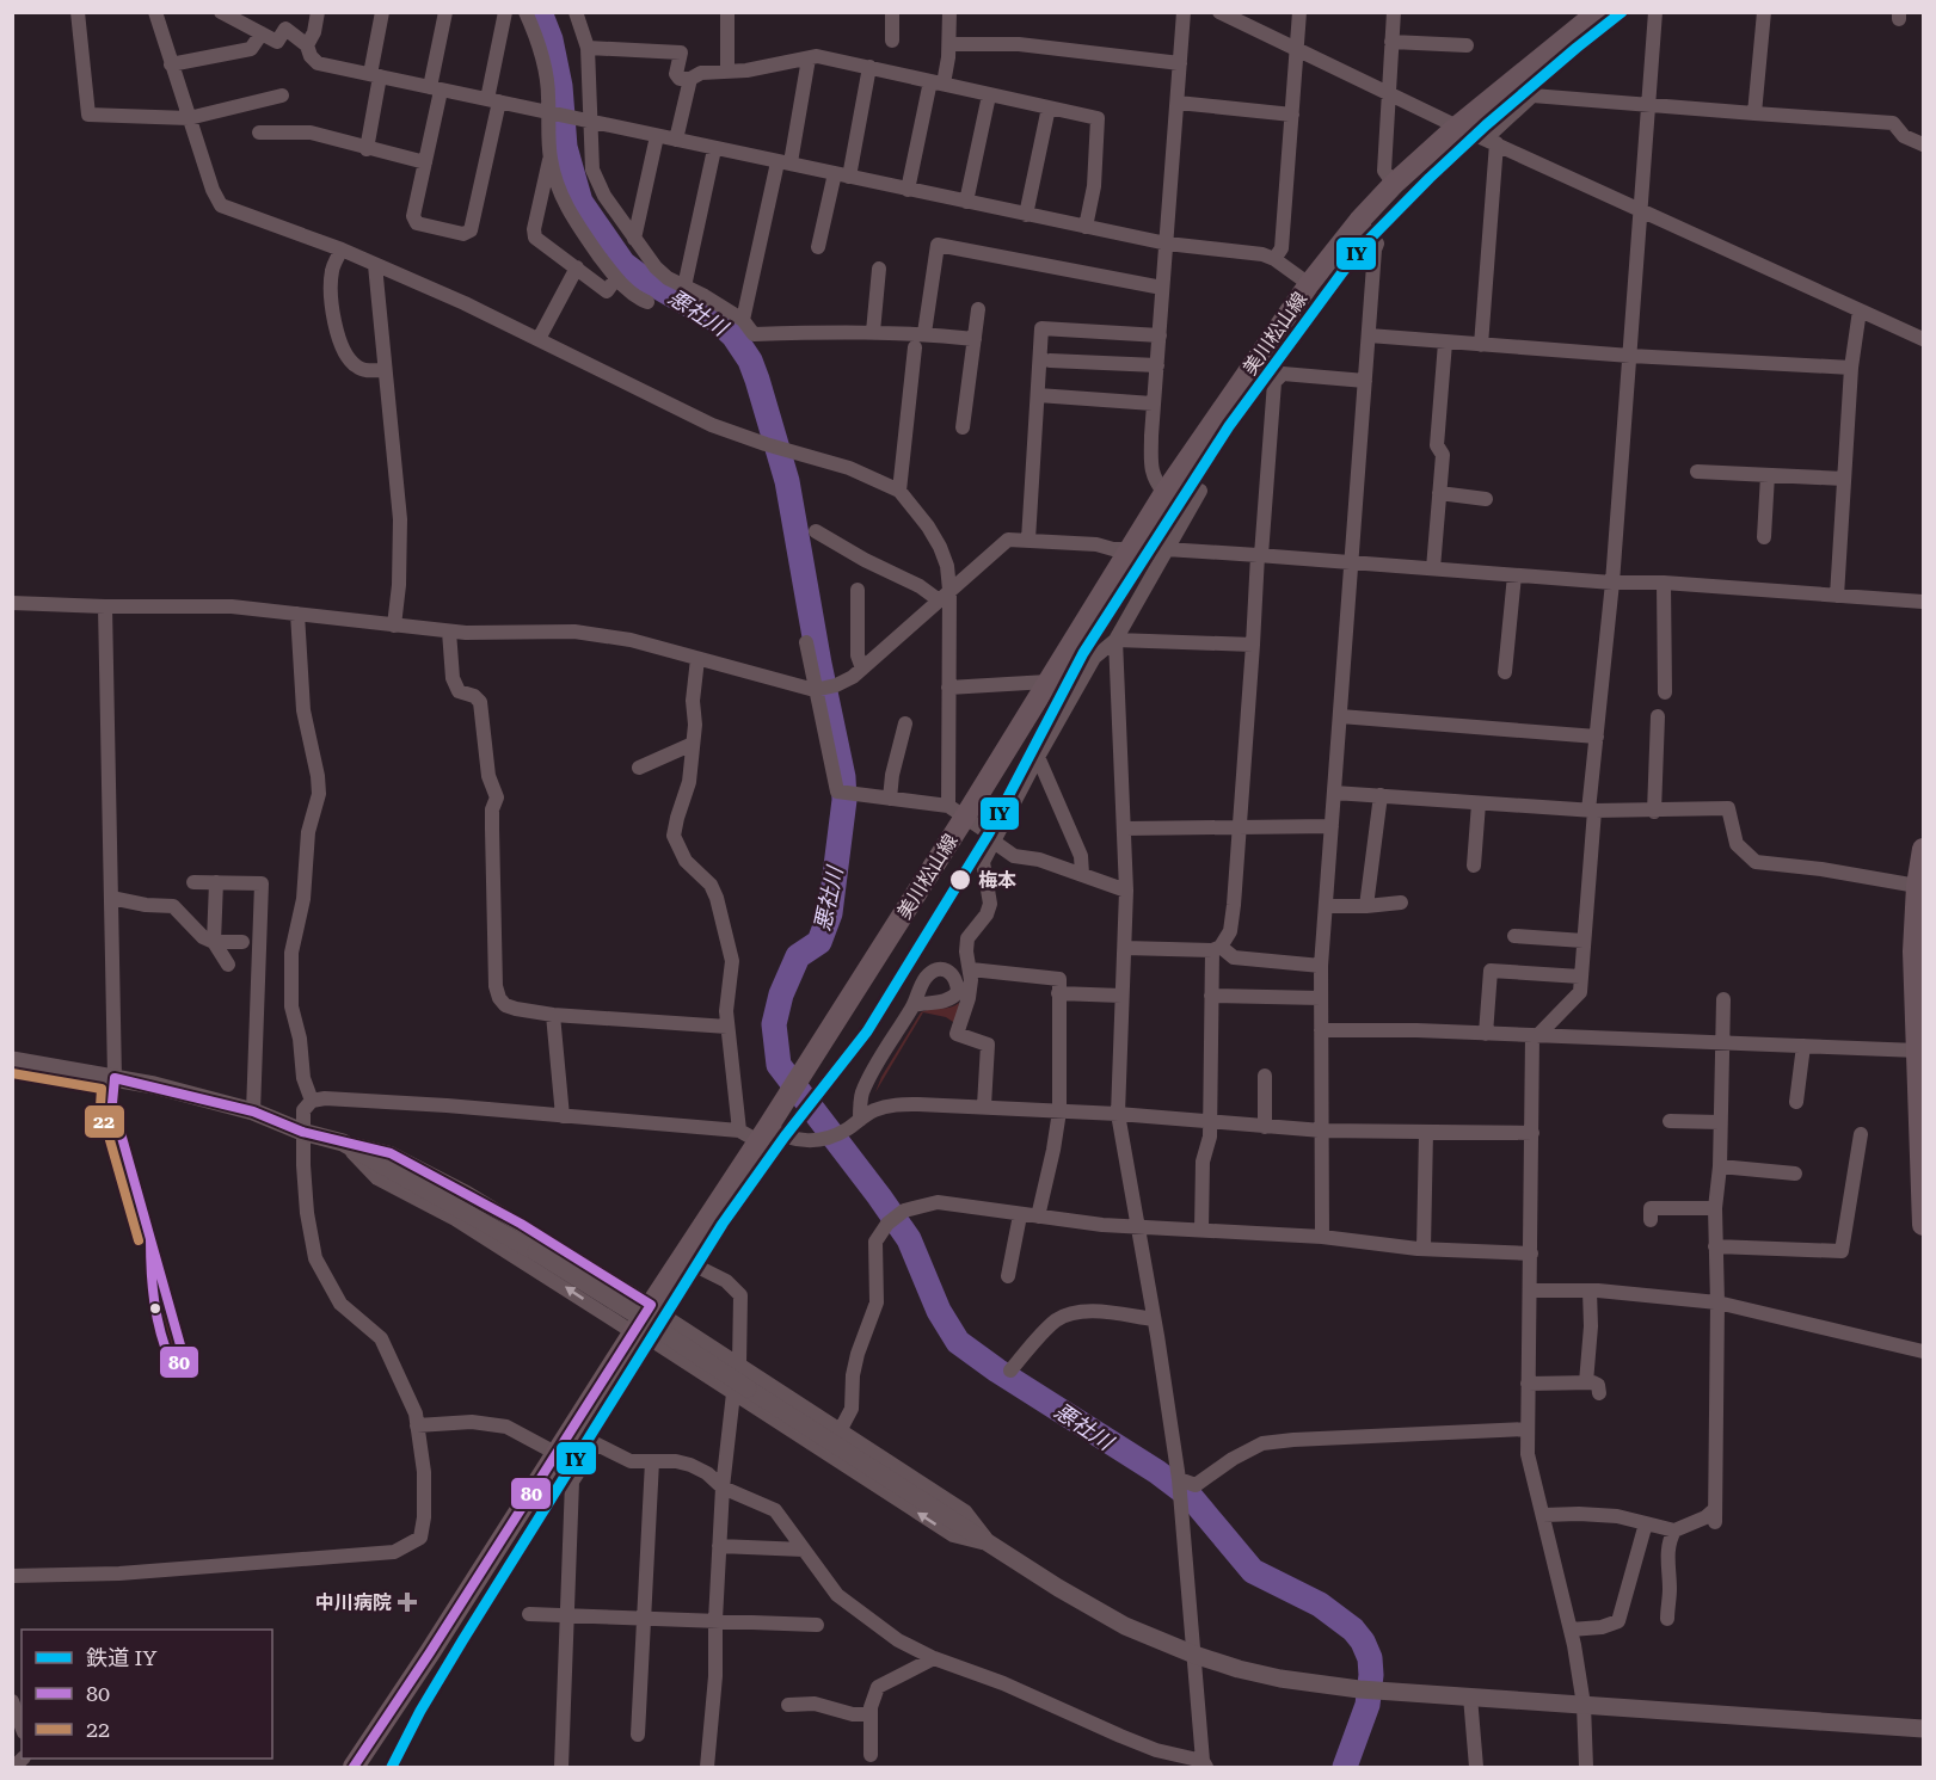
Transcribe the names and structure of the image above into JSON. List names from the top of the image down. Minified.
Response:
{"streets":{"main road":["美川松山線"]},"water":["悪社川"],"places":{"other":["梅本"],"health":["中川病院"]},"lines":["rail line IY","transit line 22","transit line 80"],"legend":["鉄道 IY","80","22"]}
